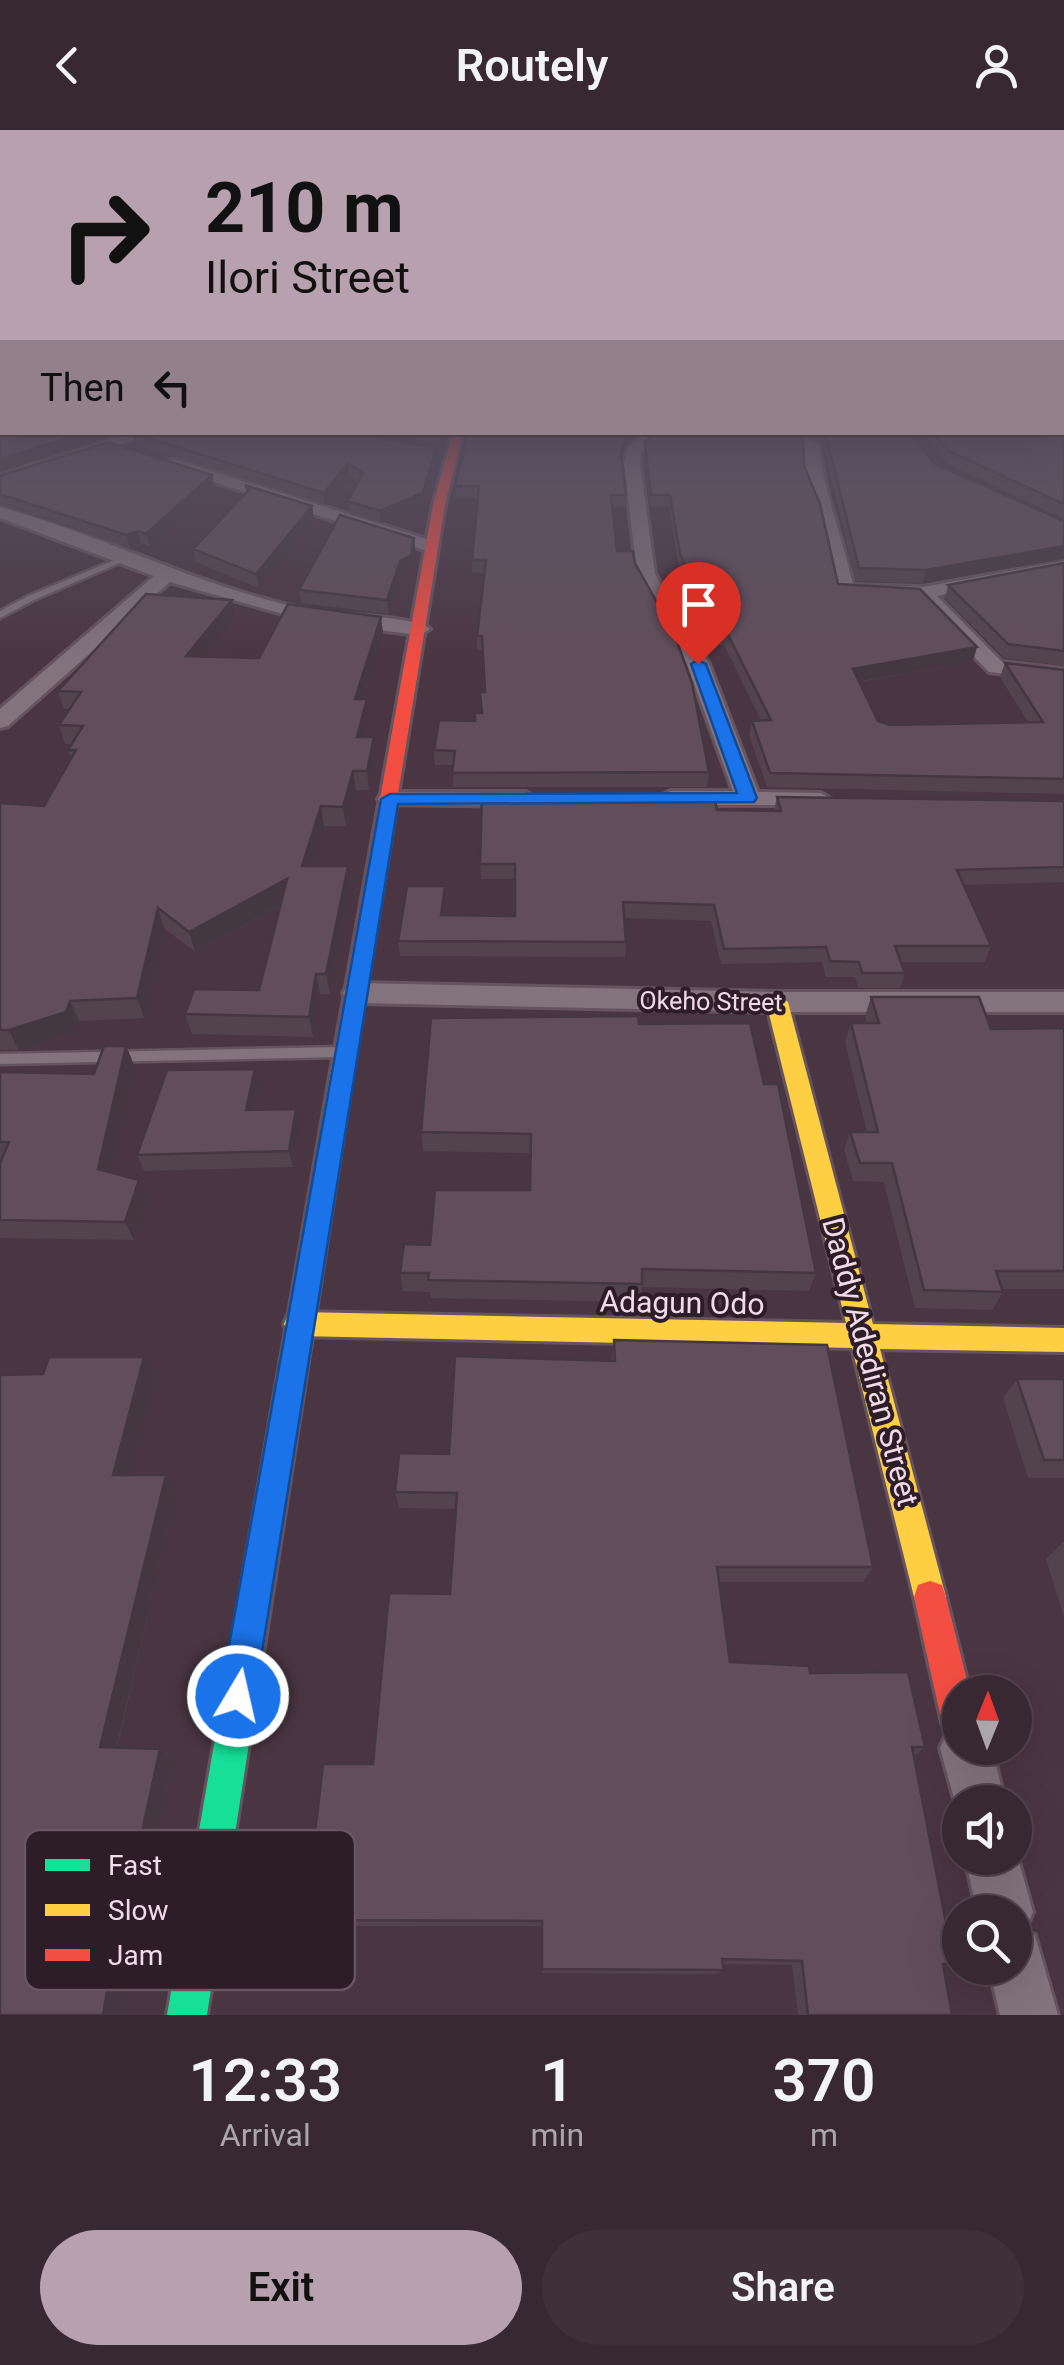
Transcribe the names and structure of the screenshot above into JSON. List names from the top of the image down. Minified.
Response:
{"streets":{"street":["Okeho Street","Adagun Odo","Daddy Adediran Street"]},"crossings":[["Okeho Street","Daddy Adediran Street"],["Adagun Odo","Daddy Adediran Street"]],"legend":["Fast","Slow","Jam"],"north":"top","page":{"header":"Routely","turn":["210 m","Ilori Street"],"then":"Then","eta":["12:33","Arrival","1","min","370","m"],"buttons":["Exit","Share"]}}
